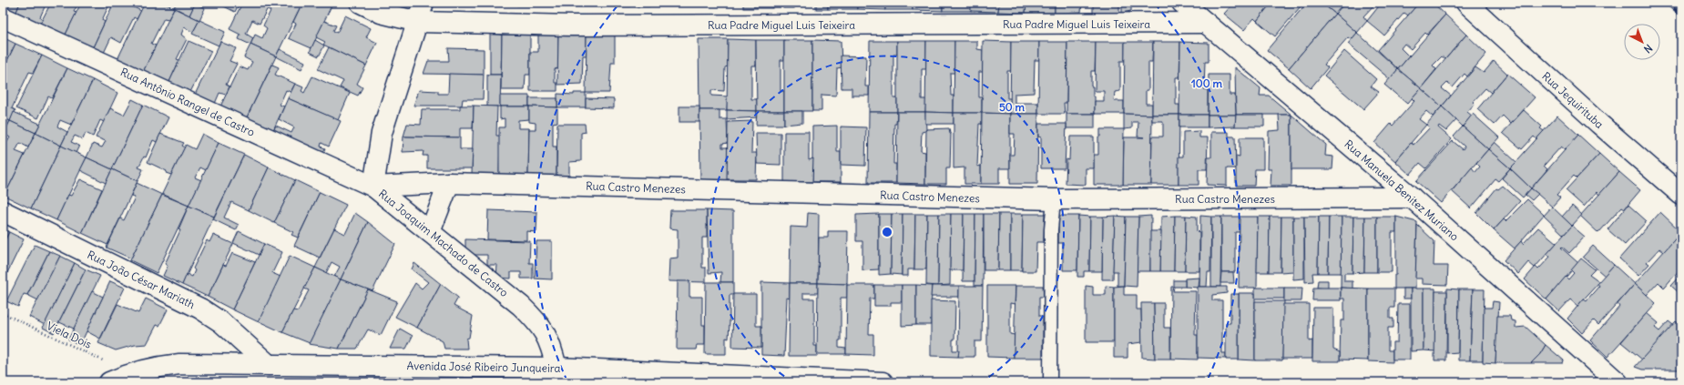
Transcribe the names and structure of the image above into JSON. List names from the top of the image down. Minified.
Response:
{"streets":{"street":["Rua Padre Miguel Luis Teixeira","Rua Jequirituba","Rua Antônio Rangel de Castro","Rua Castro Menezes","Rua Manuela Benitez Muriano","Rua Joaquim Machado de Castro","Rua João César Mariath","Avenida José Ribeiro Junqueira"],"path":["Viela Dois"]},"crossings":[["Rua Padre Miguel Luis Teixeira","Rua Manuela Benitez Muriano"],["Rua Padre Miguel Luis Teixeira","Rua Joaquim Machado de Castro"],["Rua Antônio Rangel de Castro","Rua Castro Menezes"],["Rua Antônio Rangel de Castro","Rua Joaquim Machado de Castro"],["Rua Castro Menezes","Rua Manuela Benitez Muriano"],["Rua Castro Menezes","Rua Joaquim Machado de Castro"],["Rua Joaquim Machado de Castro","Avenida José Ribeiro Junqueira"],["Rua João César Mariath","Avenida José Ribeiro Junqueira"],["Viela Dois","Avenida José Ribeiro Junqueira"]],"north":"bottom right","rings":["100 m","50 m"]}
